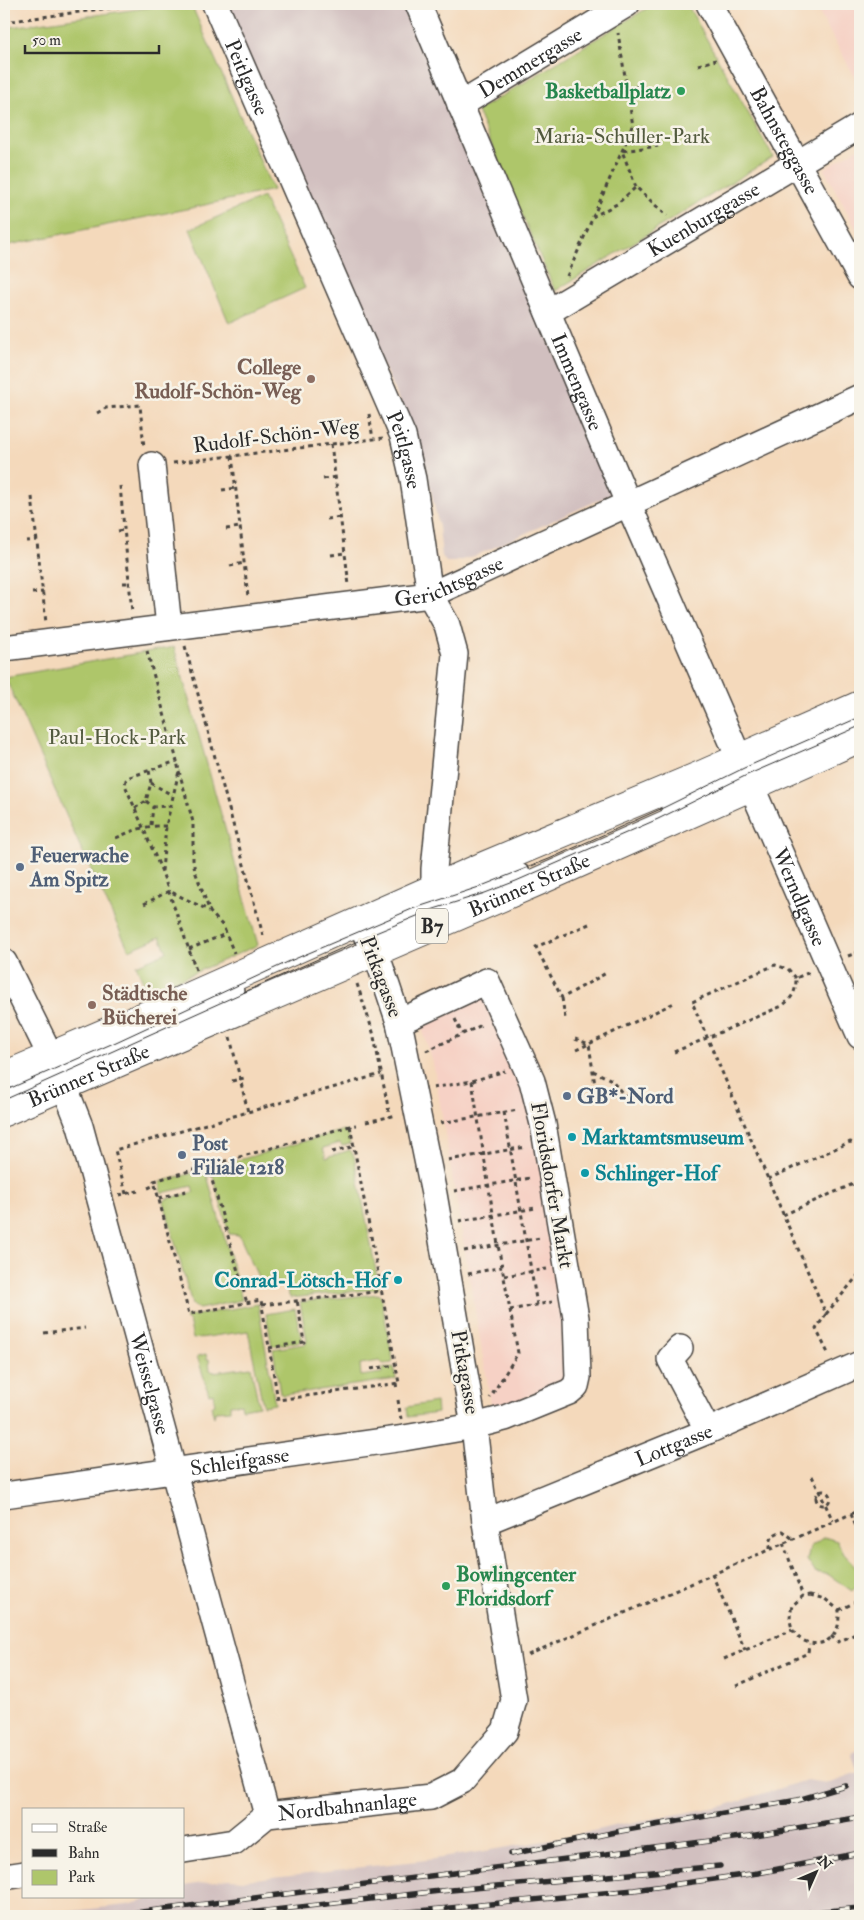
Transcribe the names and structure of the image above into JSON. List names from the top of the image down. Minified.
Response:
{"streets":{"main road":["Brünner Straße","B7"],"street":["Demmergasse","Peitlgasse","Bahnsteggasse","Kuenburggasse","Immengasse","Gerichtsgasse","Werndlgasse","Pitkagasse","Floridsdorfer Markt","Weisselgasse","Lottgasse","Schleifgasse","Nordbahnanlage"],"path":["Rudolf-Schön-Weg"]},"crossings":[["Demmergasse","Immengasse"],["Peitlgasse","Rudolf-Schön-Weg"],["Peitlgasse","Gerichtsgasse"],["Peitlgasse","Brünner Straße"],["Bahnsteggasse","Kuenburggasse"],["Kuenburggasse","Immengasse"],["Immengasse","Gerichtsgasse"],["Immengasse","Brünner Straße"],["Immengasse","Werndlgasse"],["Brünner Straße","Werndlgasse"],["Brünner Straße","Pitkagasse"],["Brünner Straße","Weisselgasse"],["Pitkagasse","Floridsdorfer Markt"],["Pitkagasse","Lottgasse"],["Pitkagasse","Schleifgasse"],["Pitkagasse","Nordbahnanlage"],["Floridsdorfer Markt","Schleifgasse"],["Weisselgasse","Schleifgasse"],["Weisselgasse","Nordbahnanlage"]],"parks":["Maria-Schuller-Park","Paul-Hock-Park"],"places":["Basketballplatz","College Rudolf-Schön-Weg","Feuerwache Am Spitz","Städtische Bücherei","GB*-Nord","Marktamtsmuseum","Post Filiale 1218","Schlinger-Hof","Conrad-Lötsch-Hof","Bowlingcenter Floridsdorf"],"legend":["Straße","Bahn","Park"],"scale_bar":"50 m","north":"top right"}
